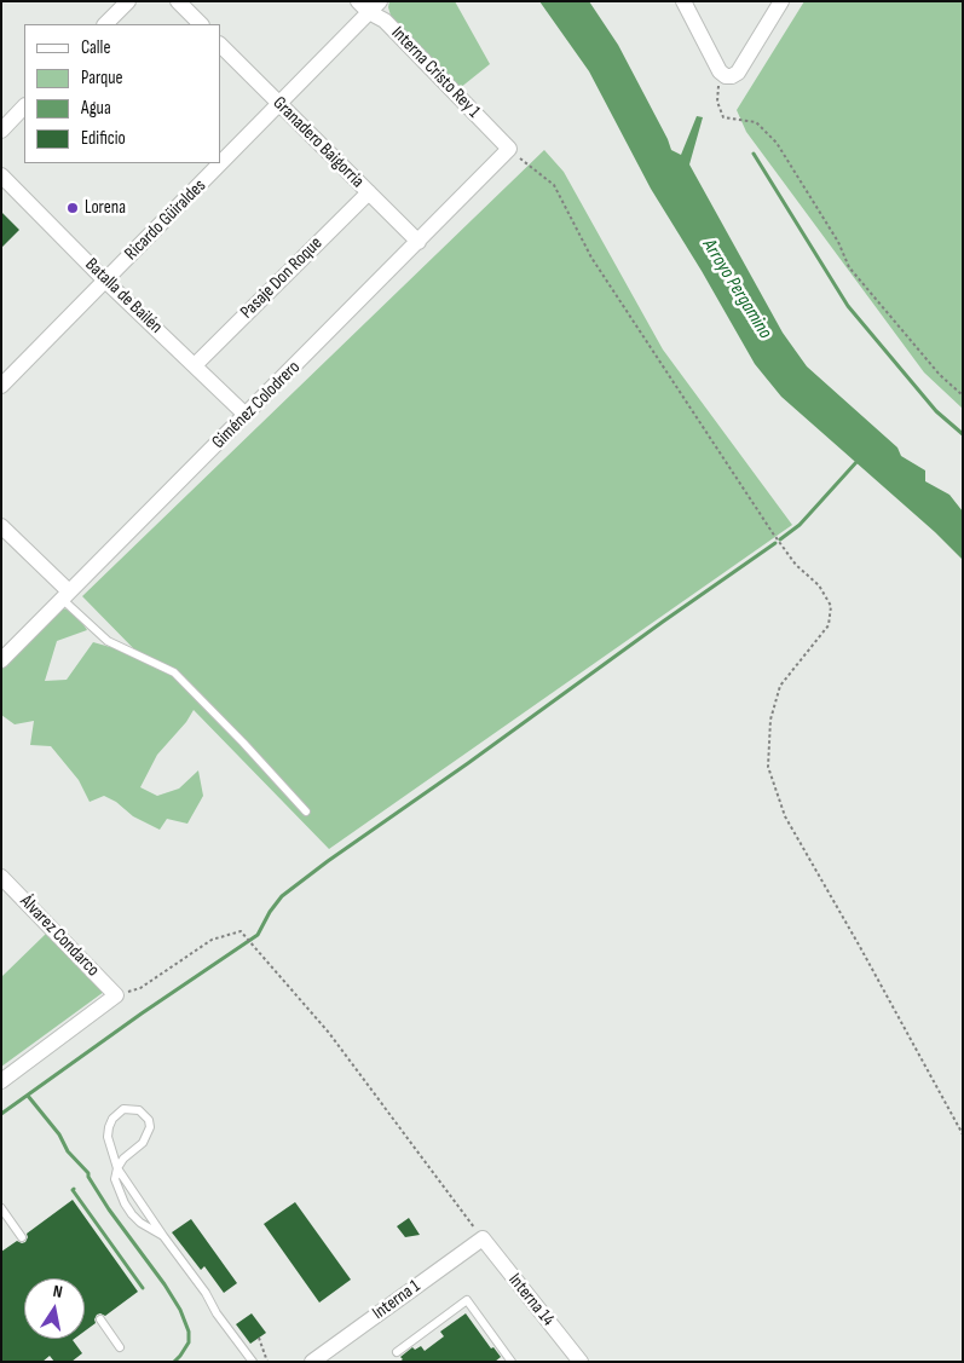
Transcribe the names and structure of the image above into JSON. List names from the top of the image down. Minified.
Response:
{"streets":{"street":["Interna Cristo Rey 1","Granadero Baigorria","Ricardo Güiraldes","Pasaje Don Roque","Batalla de Bailén","Giménez Colodrero","Álvarez Condarco","Interna 1","Interna 14"]},"crossings":[["Interna Cristo Rey 1","Ricardo Güiraldes"],["Interna Cristo Rey 1","Giménez Colodrero"],["Granadero Baigorria","Ricardo Güiraldes"],["Granadero Baigorria","Pasaje Don Roque"],["Granadero Baigorria","Giménez Colodrero"],["Ricardo Güiraldes","Batalla de Bailén"],["Pasaje Don Roque","Batalla de Bailén"],["Batalla de Bailén","Giménez Colodrero"],["Interna 1","Interna 14"]],"water":["Arroyo Pergamino"],"places":["Lorena"],"legend":["Calle","Parque","Agua","Edificio"],"north":"top"}
